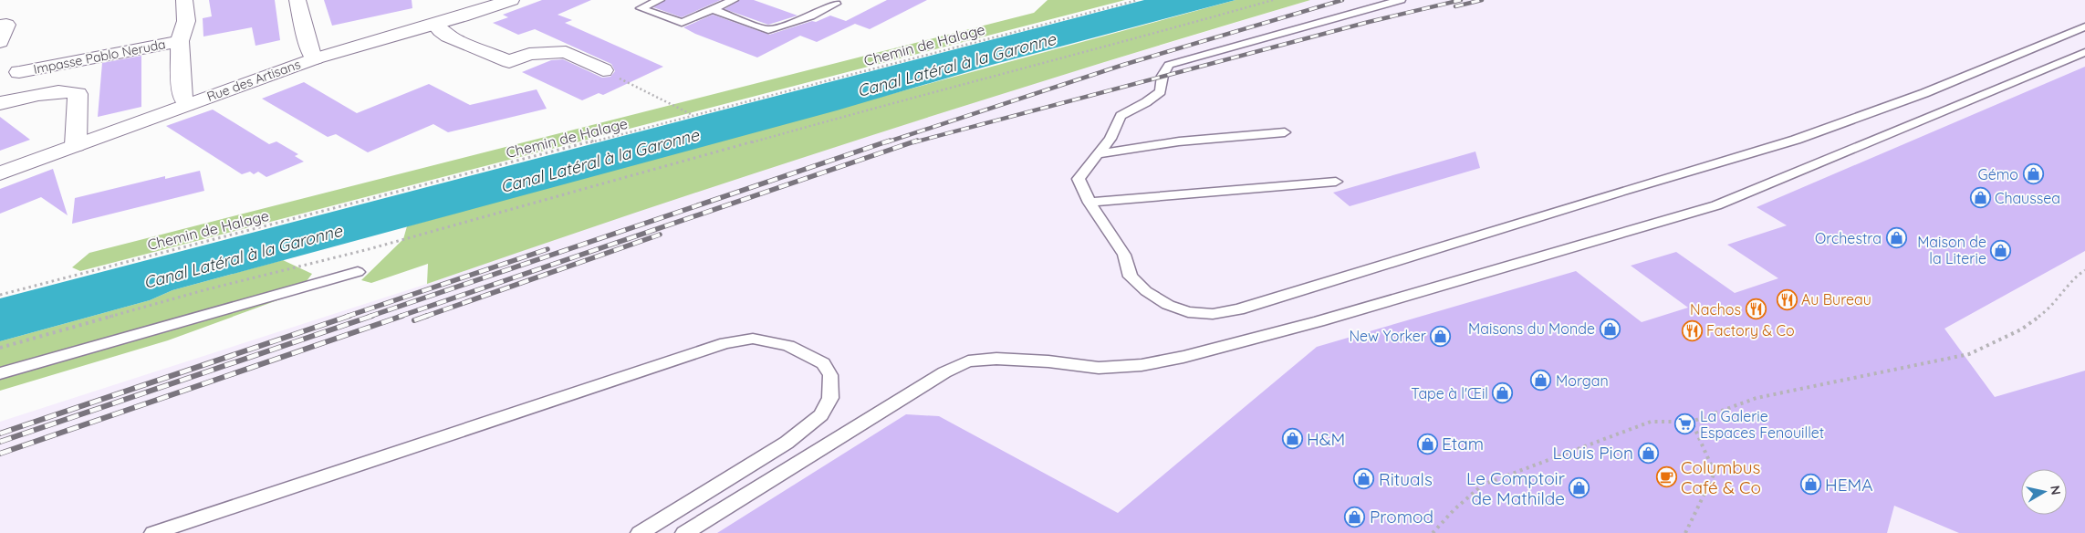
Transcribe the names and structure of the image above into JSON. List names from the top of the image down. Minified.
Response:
{"streets":{"street":["Impasse Pablo Neruda","Rue des Artisans"],"path":["Chemin de Halage"]},"crossings":[["Impasse Pablo Neruda","Rue des Artisans"]],"water":["Canal Latéral à la Garonne"],"places":{"shop":["Gémo","Chaussea","Orchestra","Maison de la Literie","Maisons du Monde","New Yorker","Morgan","Tape à l'Œil","H&M","Etam","Louis Pion","Rituals","HEMA","Le Comptoir de Mathilde","Promod"],"restaurant":["Au Bureau","Nachos","Factory & Co"],"supermarket":["La Galerie Espaces Fenouillet"],"cafe":["Columbus Café & Co"]},"north":"right"}
